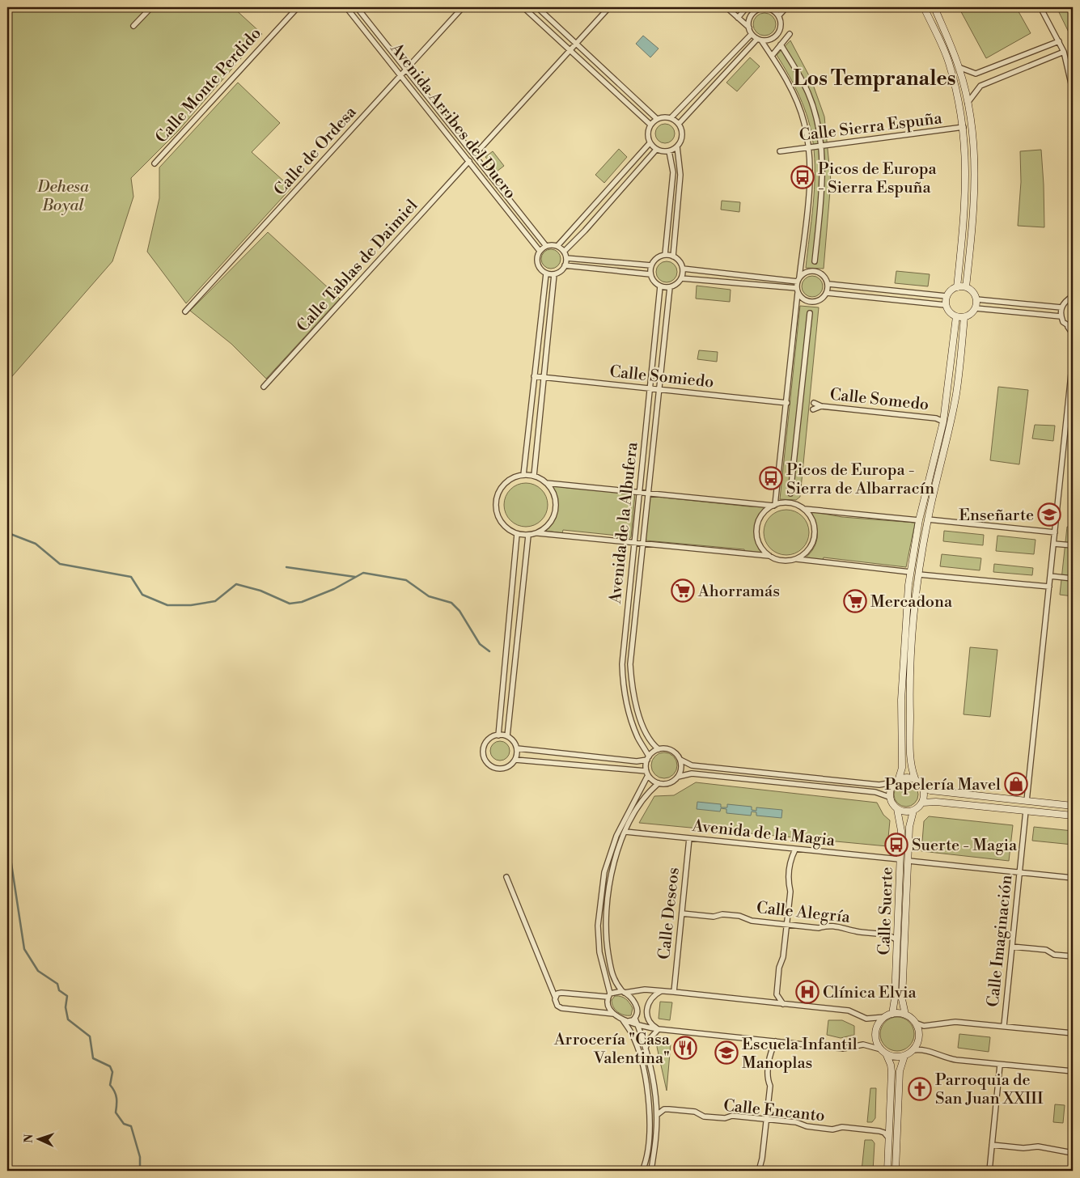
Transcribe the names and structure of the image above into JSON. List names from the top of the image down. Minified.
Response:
{"streets":{"main road":["Calle Suerte"],"street":["Calle Monte Perdido","Avenida Arribes del Duero","Calle Sierra Espuña","Calle de Ordesa","Calle Tablas de Daimiel","Calle Somiedo","Calle Somedo","Avenida de la Albufera","Avenida de la Magia","Calle Alegría","Calle Deseos","Calle Imaginación","Calle Encanto"]},"crossings":[["Avenida Arribes del Duero","Calle de Ordesa"],["Avenida Arribes del Duero","Calle Tablas de Daimiel"],["Calle Somiedo","Avenida de la Albufera"],["Avenida de la Magia","Calle Suerte"],["Avenida de la Magia","Calle Deseos"],["Calle Suerte","Calle Alegría"],["Calle Alegría","Calle Deseos"]],"districts":["Los Tempranales"],"parks":["Dehesa Boyal"],"places":{"bus stop":["Picos de Europa - Sierra Espuña","Picos de Europa - Sierra de Albarracín","Suerte - Magia"],"school or university":["Enseñarte","Escuela Infantil Manoplas"],"supermarket":["Ahorramás","Mercadona"],"shop":["Papelería Mavel"],"hospital":["Clínica Elvia"],"restaurant":["Arrocería \"Casa Valentina\""],"church":["Parroquia de San Juan XXIII"]},"north":"left"}
